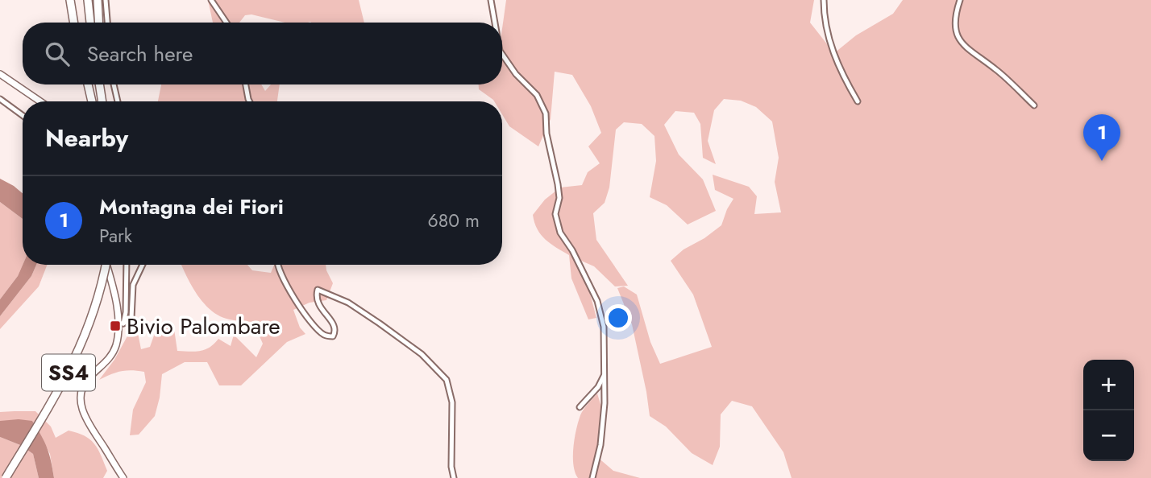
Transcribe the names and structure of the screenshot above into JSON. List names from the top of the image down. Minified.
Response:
{"streets":{"highway":["SS4"]},"places":{"transit":["Bivio Palombare"]},"page":{"search":"Search here","heading":"Nearby","pins":"1","list":[{"mark":"1","name":"Montagna dei Fiori","note":"Park","value":"680 m"}],"map_buttons":["+","−"]}}
